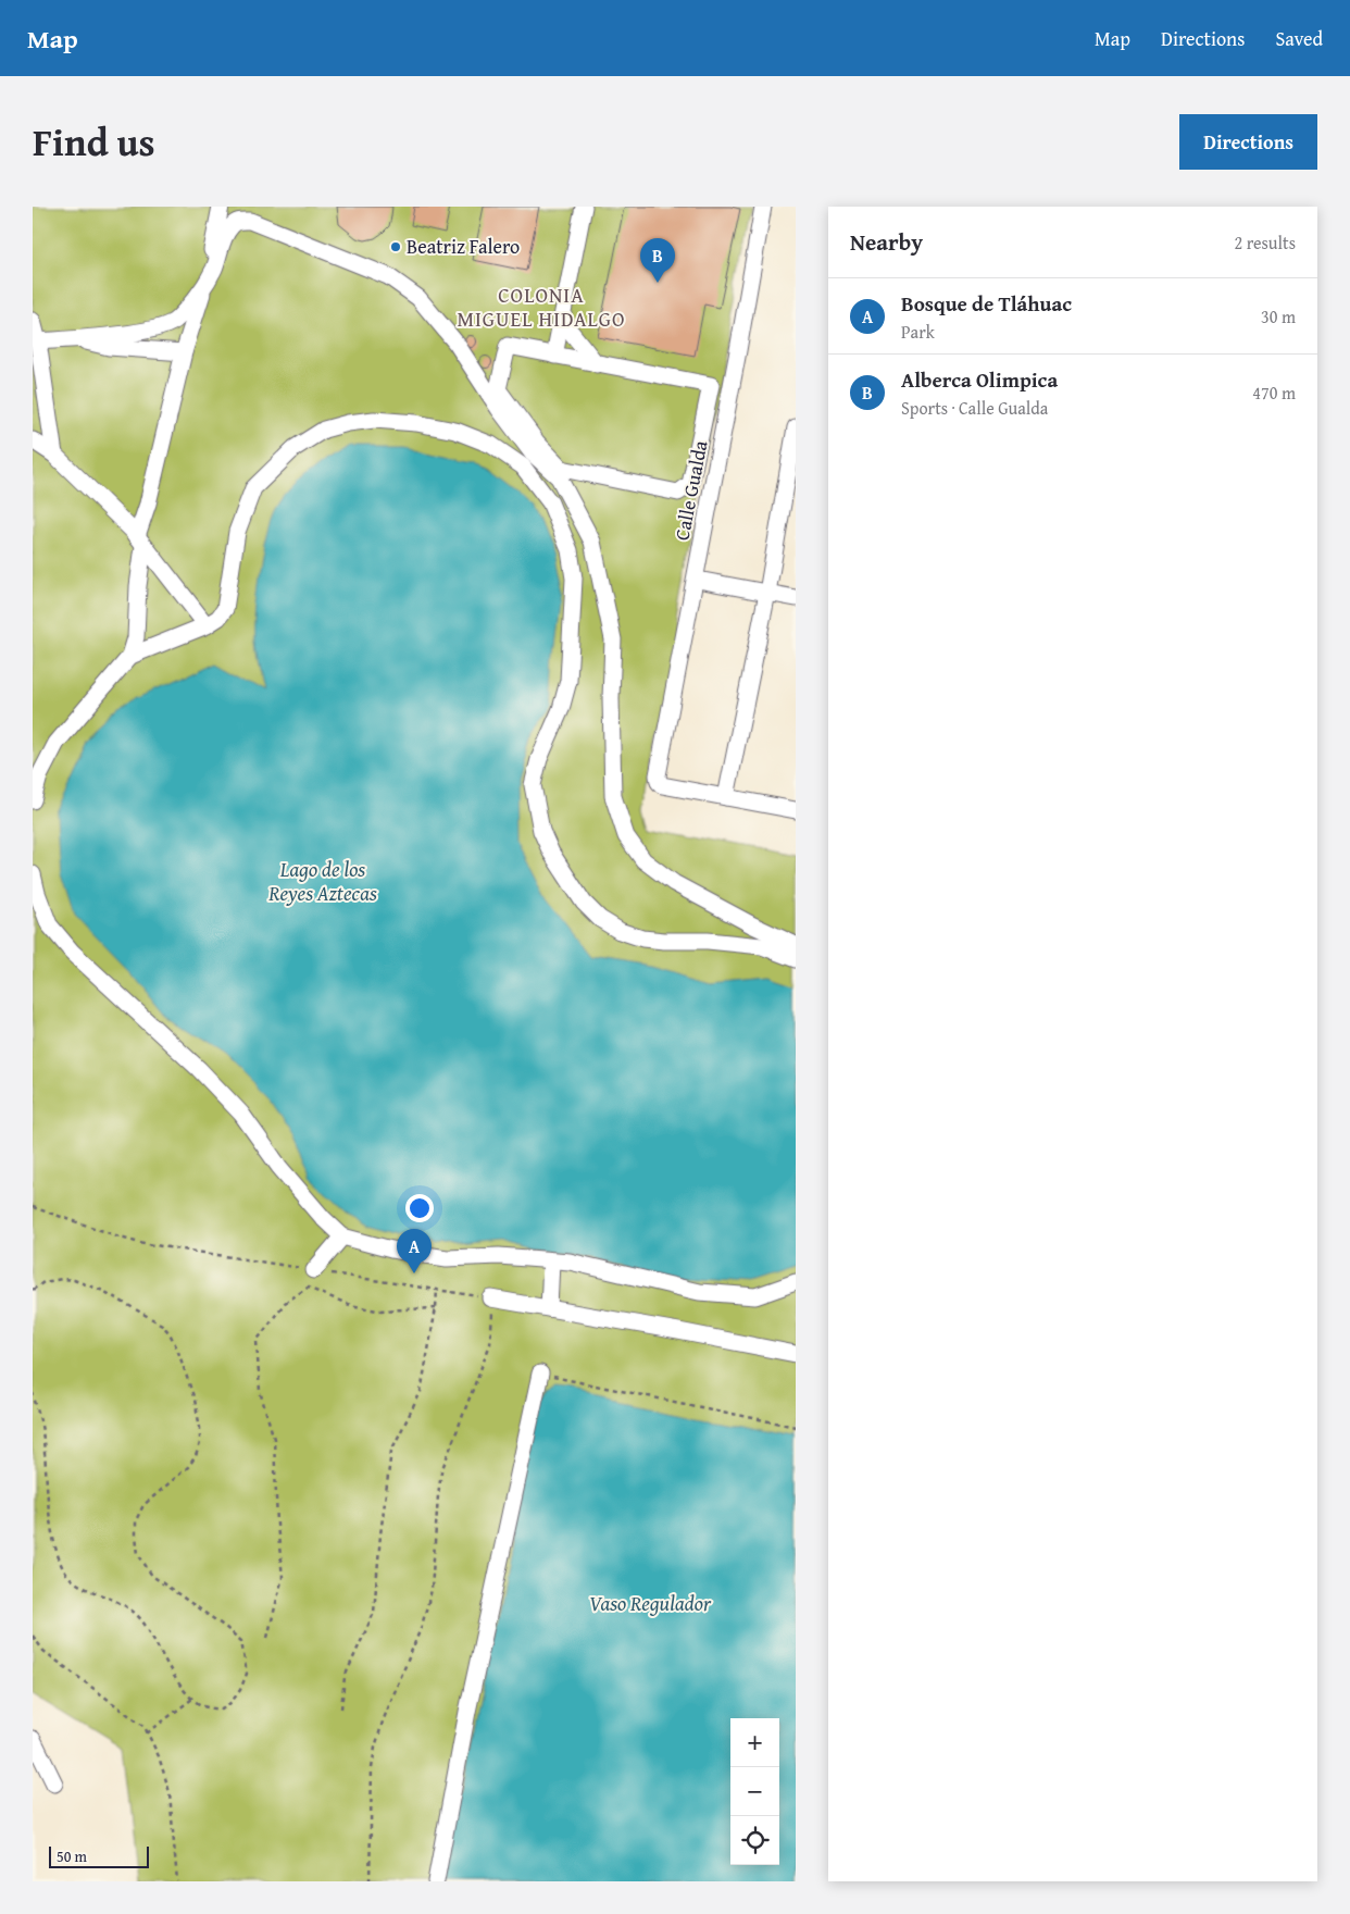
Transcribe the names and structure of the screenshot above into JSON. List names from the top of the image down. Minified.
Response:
{"streets":{"street":["Calle Gualda"]},"districts":["COLONIA MIGUEL HIDALGO"],"water":["Lago de los Reyes Aztecas","Vaso Regulador"],"places":["Beatriz Falero"],"scale_bar":"50 m","page":{"header":"Map","nav":["Map","Directions","Saved"],"title":"Find us","buttons":"Directions","heading":["Nearby","2 results"],"pins":["B","A"],"list":[{"mark":"A","name":"Bosque de Tláhuac","note":"Park","value":"30 m"},{"mark":"B","name":"Alberca Olimpica","note":"Sports · Calle Gualda","value":"470 m"}],"map_buttons":["+","−"],"scale":"50 m"}}
